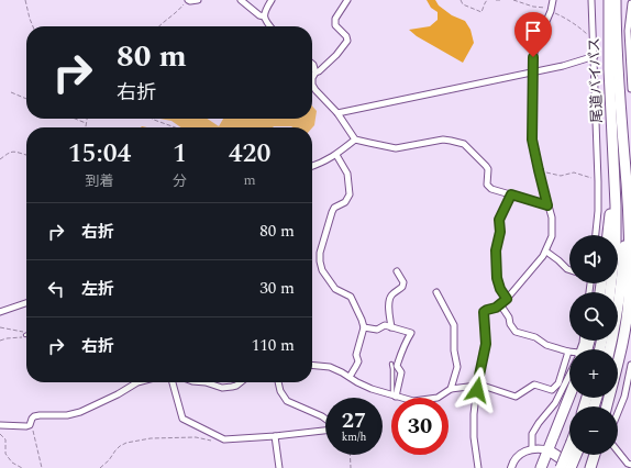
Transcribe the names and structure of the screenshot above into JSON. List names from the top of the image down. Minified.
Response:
{"streets":{"highway":["尾道バイパス"]},"page":{"turn":["80 m","右折"],"eta":["15:04","到着","1","分","420","m"],"list":[{"name":"右折","value":"80 m"},{"name":"左折","value":"30 m"},{"name":"右折","value":"110 m"}],"map_buttons":["+","−"],"speed":"27 km/h","limit":"30"}}
